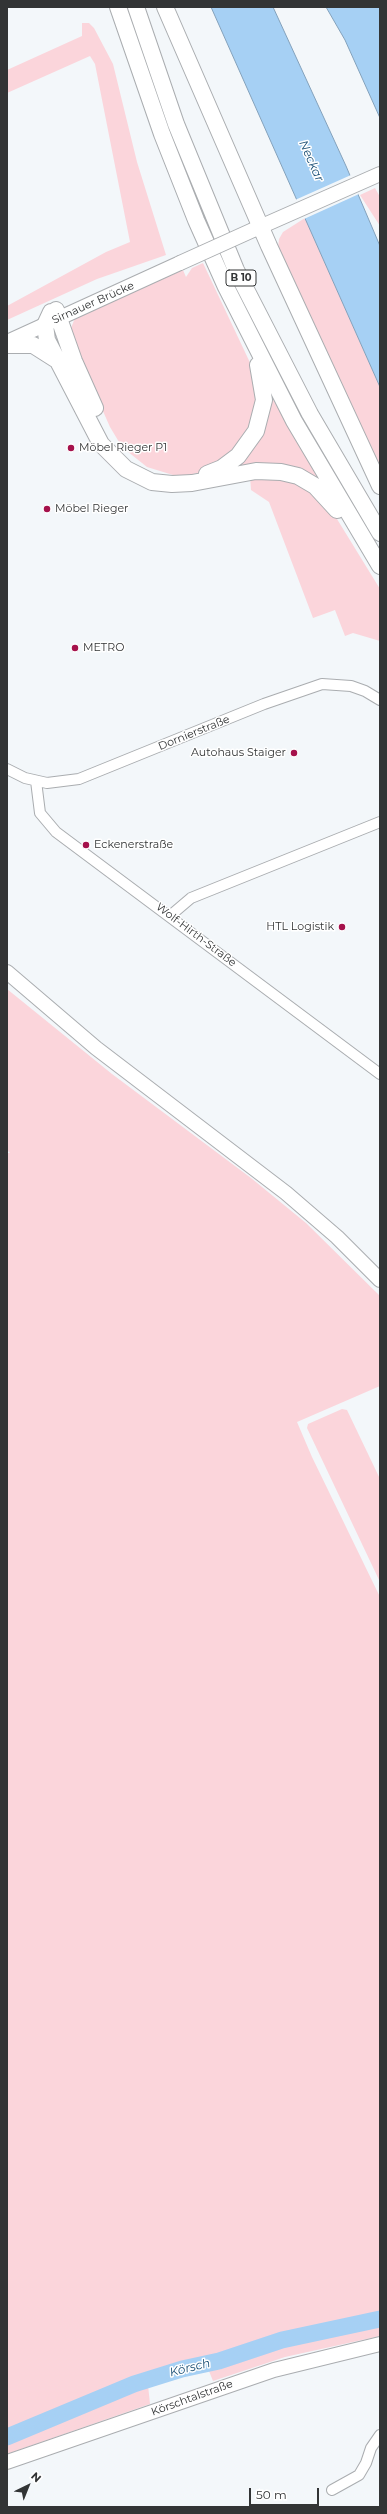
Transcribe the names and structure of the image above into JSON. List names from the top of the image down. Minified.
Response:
{"streets":{"highway":["B 10"],"main road":["Sirnauer Brücke","Körschtalstraße"],"street":["Dornierstraße","Wolf-Hirth-Straße"]},"crossings":[["Dornierstraße","Wolf-Hirth-Straße"]],"water":["Neckar","Körsch"],"places":["Möbel Rieger P1","Möbel Rieger","METRO","Autohaus Staiger","Eckenerstraße","HTL Logistik"],"scale_bar":"50 m","north":"top right"}
